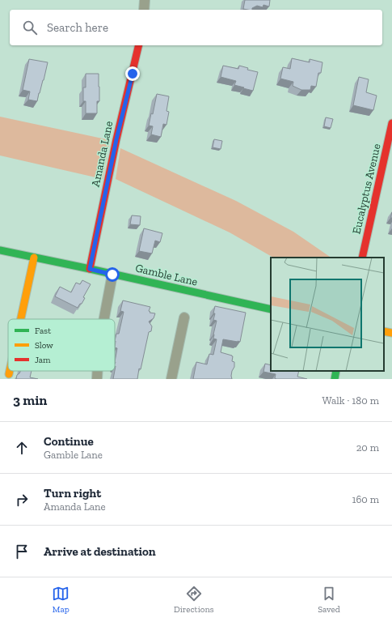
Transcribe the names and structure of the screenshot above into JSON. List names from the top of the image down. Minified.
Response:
{"streets":{"street":["Amanda Lane","Eucalyptus Avenue","Gamble Lane"]},"crossings":[["Amanda Lane","Gamble Lane"]],"legend":["Fast","Slow","Jam"],"page":{"search":"Search here","heading":["3 min","Walk · 180 m"],"list":[["Continue","Gamble Lane","20 m"],["Turn right","Amanda Lane","160 m"],"Arrive at destination"],"nav":["Map","Directions","Saved"]}}
